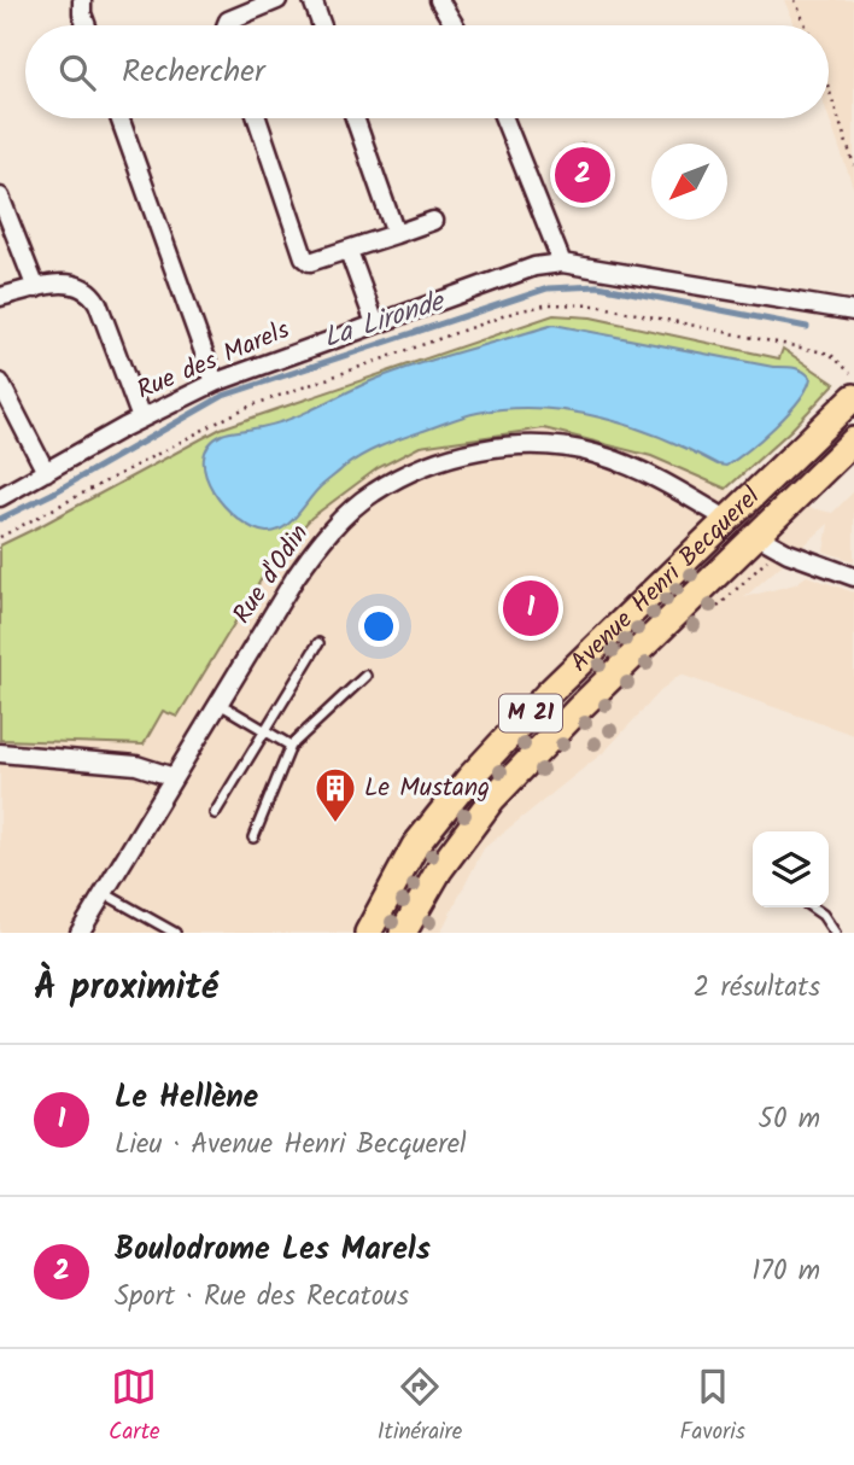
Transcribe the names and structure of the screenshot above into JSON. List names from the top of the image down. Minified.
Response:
{"streets":{"main road":["Avenue Henri Becquerel","M 21"],"street":["Rue des Marels","Rue d'Odin"]},"crossings":[["Rue d'Odin","Avenue Henri Becquerel"]],"water":["La Lironde"],"places":{"building":["Le Mustang"]},"north":"bottom left","page":{"search":"Rechercher","pins":["2","1"],"heading":["À proximité","2 résultats"],"list":[{"mark":"1","name":"Le Hellène","note":"Lieu · Avenue Henri Becquerel","value":"50 m"},{"mark":"2","name":"Boulodrome Les Marels","note":"Sport · Rue des Recatous","value":"170 m"}],"nav":["Carte","Itinéraire","Favoris"]}}
